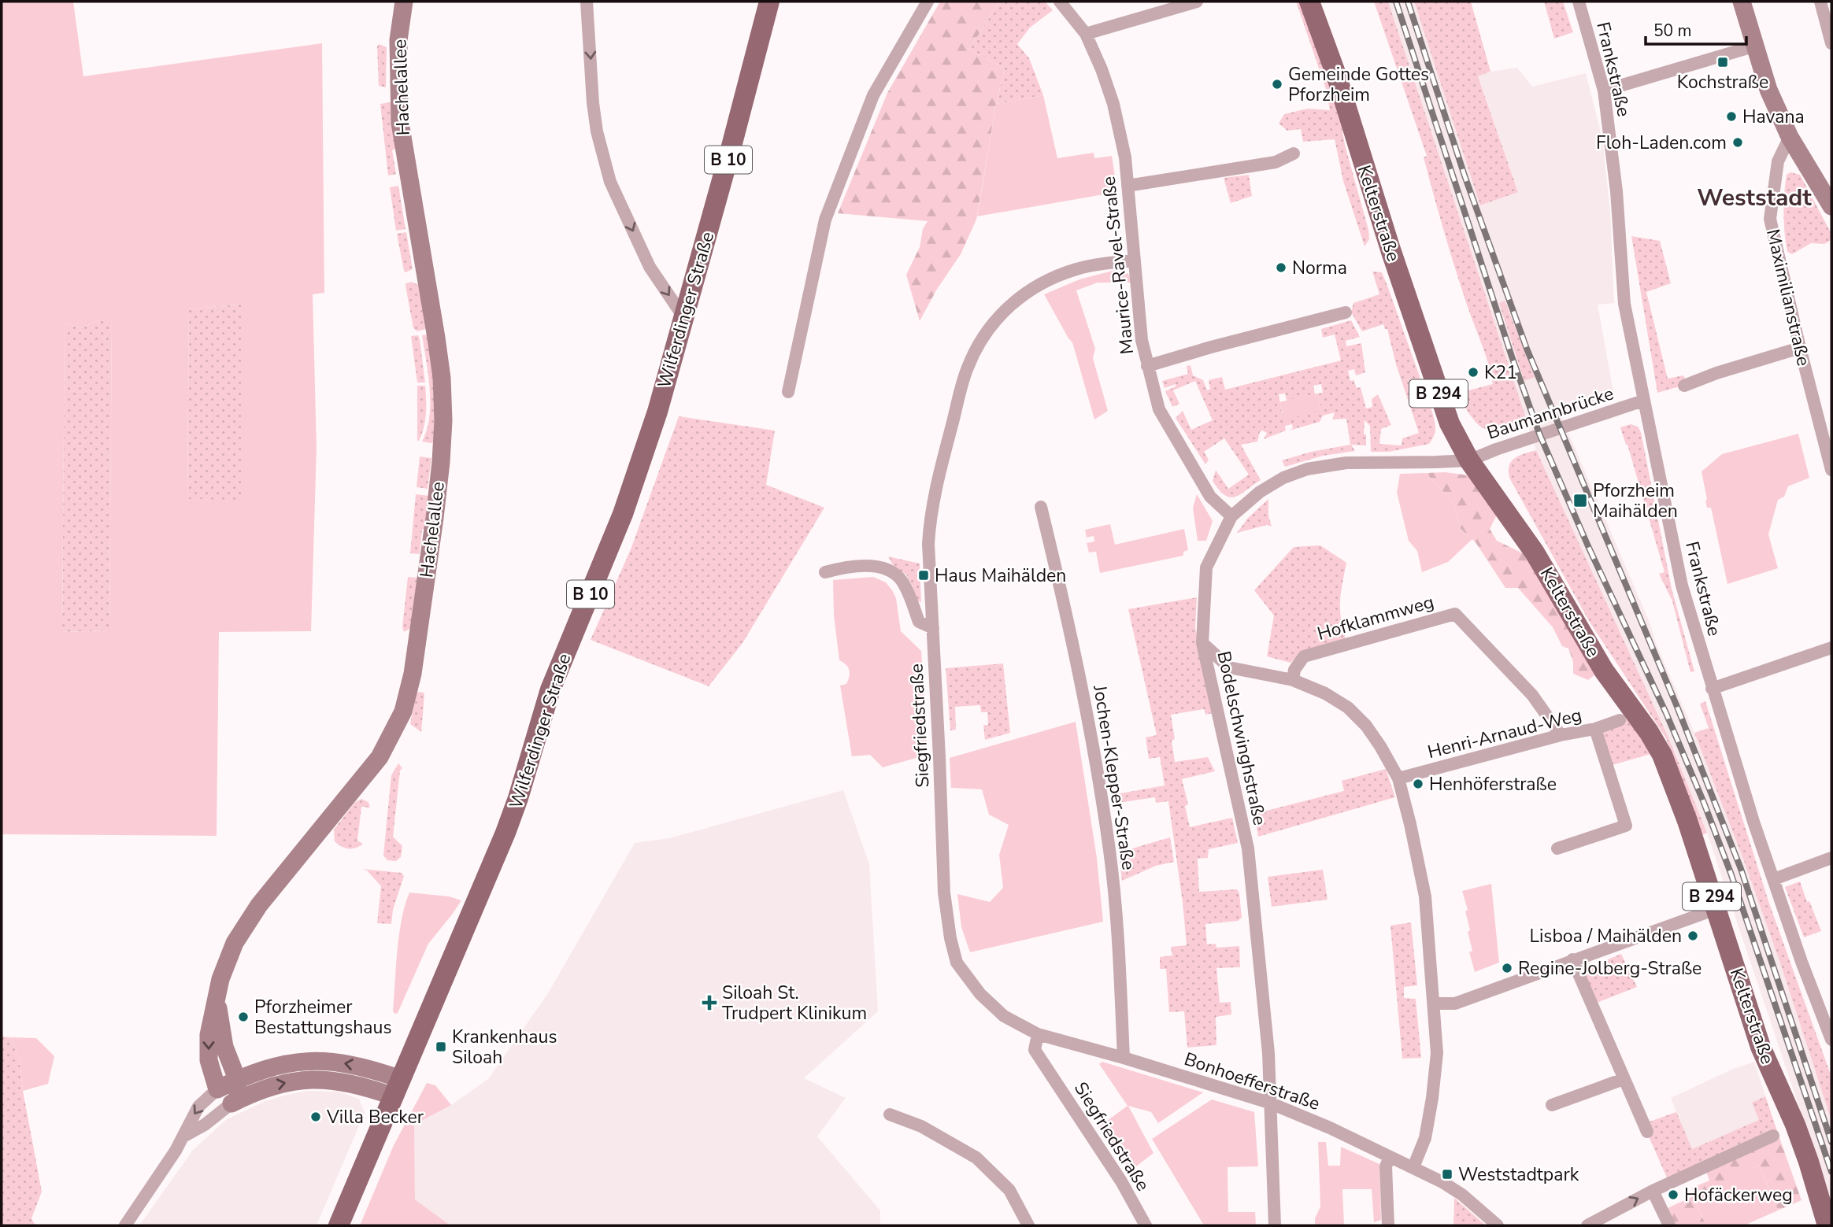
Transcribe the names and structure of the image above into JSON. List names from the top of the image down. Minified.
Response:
{"streets":{"main road":["B 10","Kelterstraße","Wilferdinger Straße","B 294"],"street":["Frankstraße","Hachelallee","Maurice-Ravel-Straße","Maximilianstraße","Baumannbrücke","Hofklammweg","Siegfriedstraße","Henri-Arnaud-Weg","Bodelschwinghstraße","Jochen-Klepper-Straße","Bonhoefferstraße"]},"crossings":[["Frankstraße","Baumannbrücke"],["Kelterstraße","Baumannbrücke"],["Kelterstraße","Bodelschwinghstraße"],["Maurice-Ravel-Straße","Siegfriedstraße"],["Maurice-Ravel-Straße","Bodelschwinghstraße"],["Baumannbrücke","Bodelschwinghstraße"],["Hofklammweg","Henri-Arnaud-Weg"],["Siegfriedstraße","Bonhoefferstraße"],["Bodelschwinghstraße","Bonhoefferstraße"],["Jochen-Klepper-Straße","Bonhoefferstraße"]],"districts":["Weststadt"],"places":{"transit":["Kochstraße","Pforzheim Maihälden","Haus Maihälden","Krankenhaus Siloah","Weststadtpark"],"other":["Gemeinde Gottes Pforzheim","Havana","Floh-Laden.com","Norma","K21","Henhöferstraße","Lisboa / Maihälden","Regine-Jolberg-Straße","Pforzheimer Bestattungshaus","Villa Becker","Hofäckerweg"],"health":["Siloah St. Trudpert Klinikum"]},"scale_bar":"50 m"}
